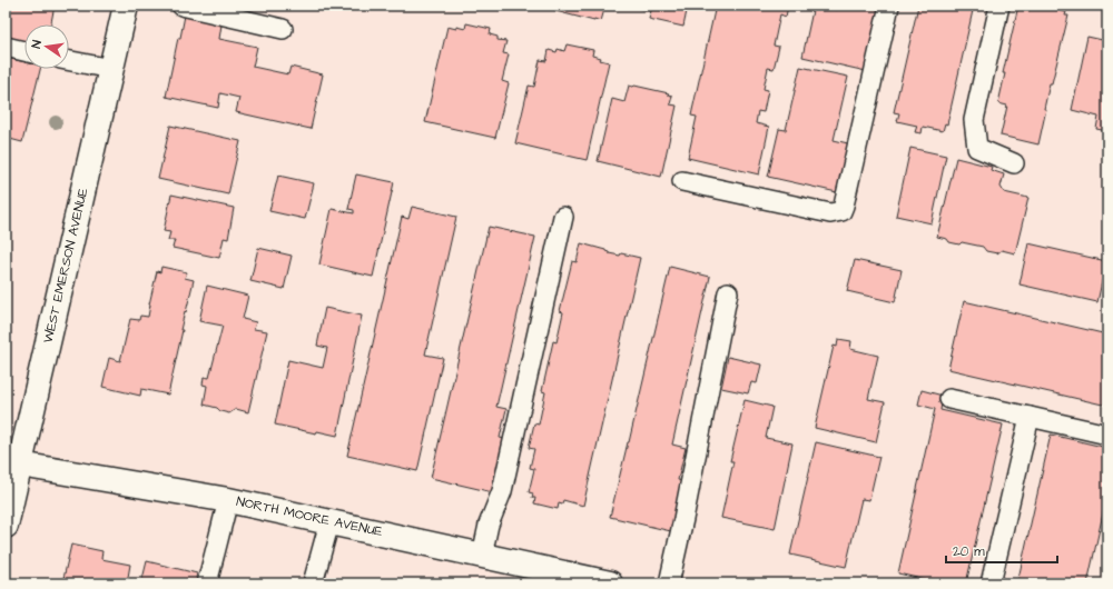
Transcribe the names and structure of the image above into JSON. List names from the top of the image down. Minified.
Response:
{"streets":{"street":["WEST EMERSON AVENUE","NORTH MOORE AVENUE"]},"crossings":[["WEST EMERSON AVENUE","NORTH MOORE AVENUE"]],"scale_bar":"20 m","north":"left"}
